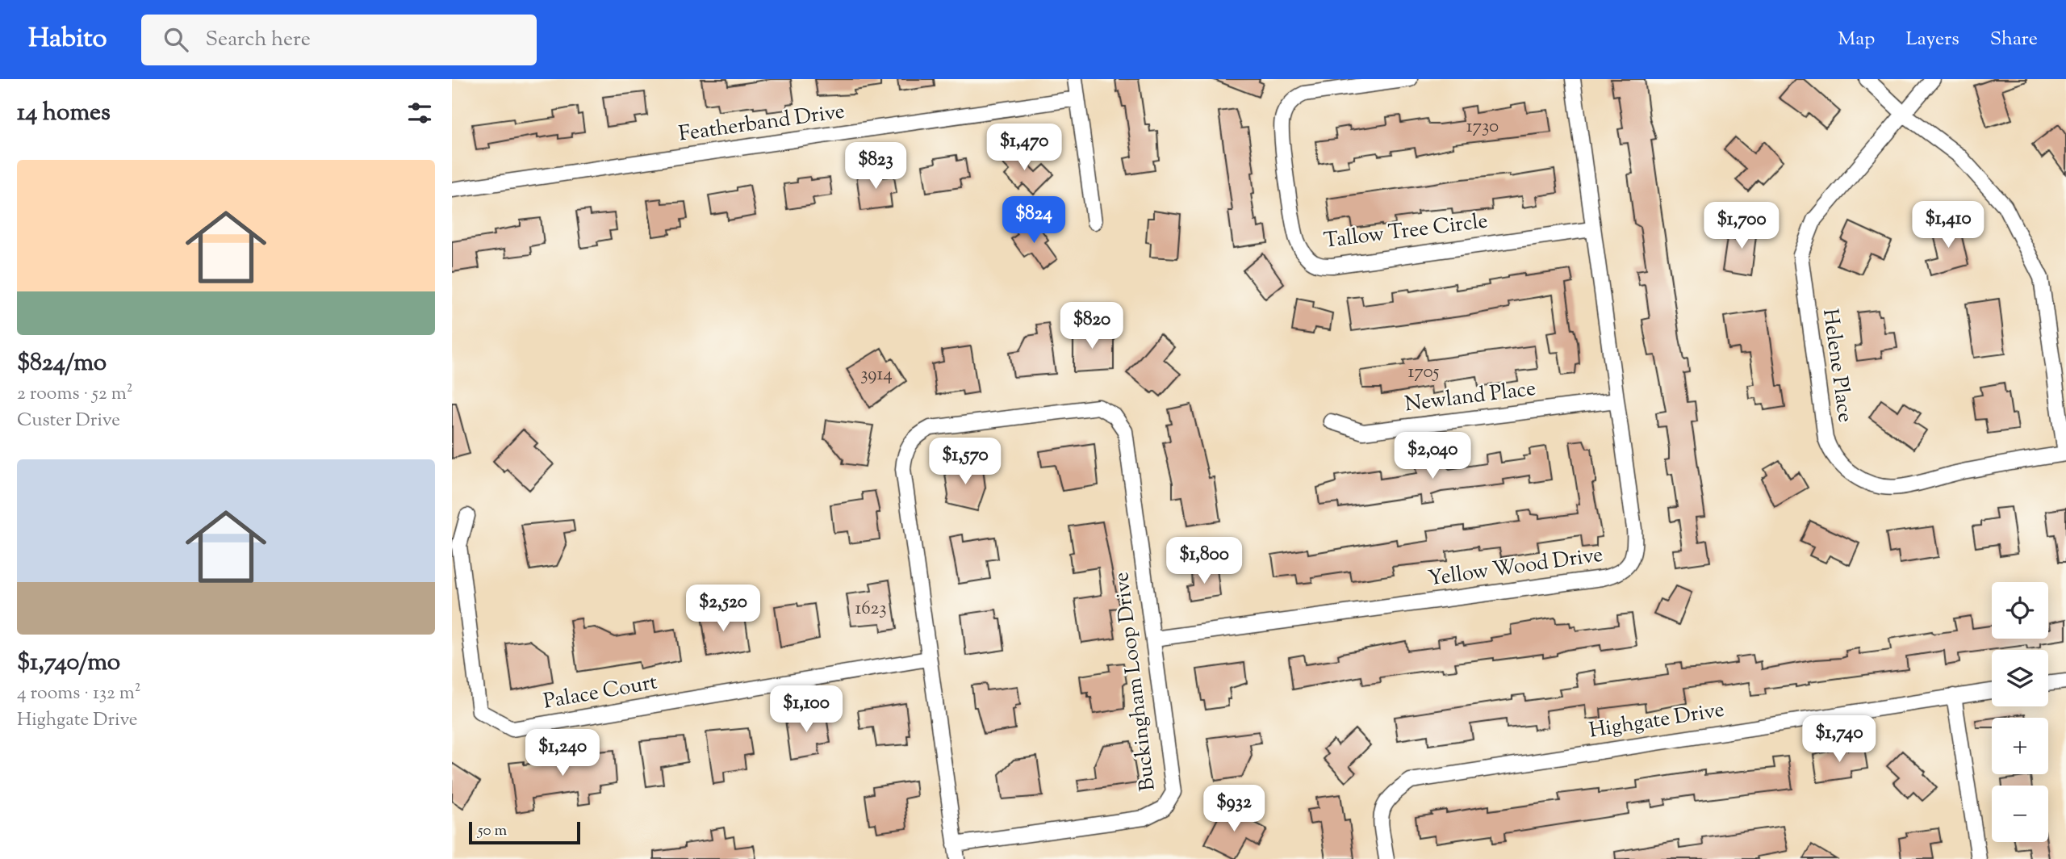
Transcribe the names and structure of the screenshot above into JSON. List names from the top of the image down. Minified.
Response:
{"streets":{"street":["Featherband Drive","Tallow Tree Circle","Helene Place","Newland Place","Yellow Wood Drive","Buckingham Loop Drive","Palace Court","Highgate Drive"]},"crossings":[["Tallow Tree Circle","Yellow Wood Drive"],["Newland Place","Yellow Wood Drive"],["Yellow Wood Drive","Buckingham Loop Drive"],["Buckingham Loop Drive","Palace Court"]],"house_numbers":["1730","1705","3914","1623"],"scale_bar":"50 m","page":{"header":"Habito","search":"Search here","nav":["Map","Layers","Share"],"heading":"14 homes","price":["$1,470","$823","$824","$1,410","$1,700","$820","$2,040","$1,570","$1,800","$2,520","$1,100","$1,740","$1,240","$932"],"list":[{"name":"$824/mo","note":"2 rooms · 52 m² · Custer Drive"},{"name":"$1,740/mo","note":"4 rooms · 132 m² · Highgate Drive"}],"map_buttons":["+","−"],"scale":"50 m"}}
